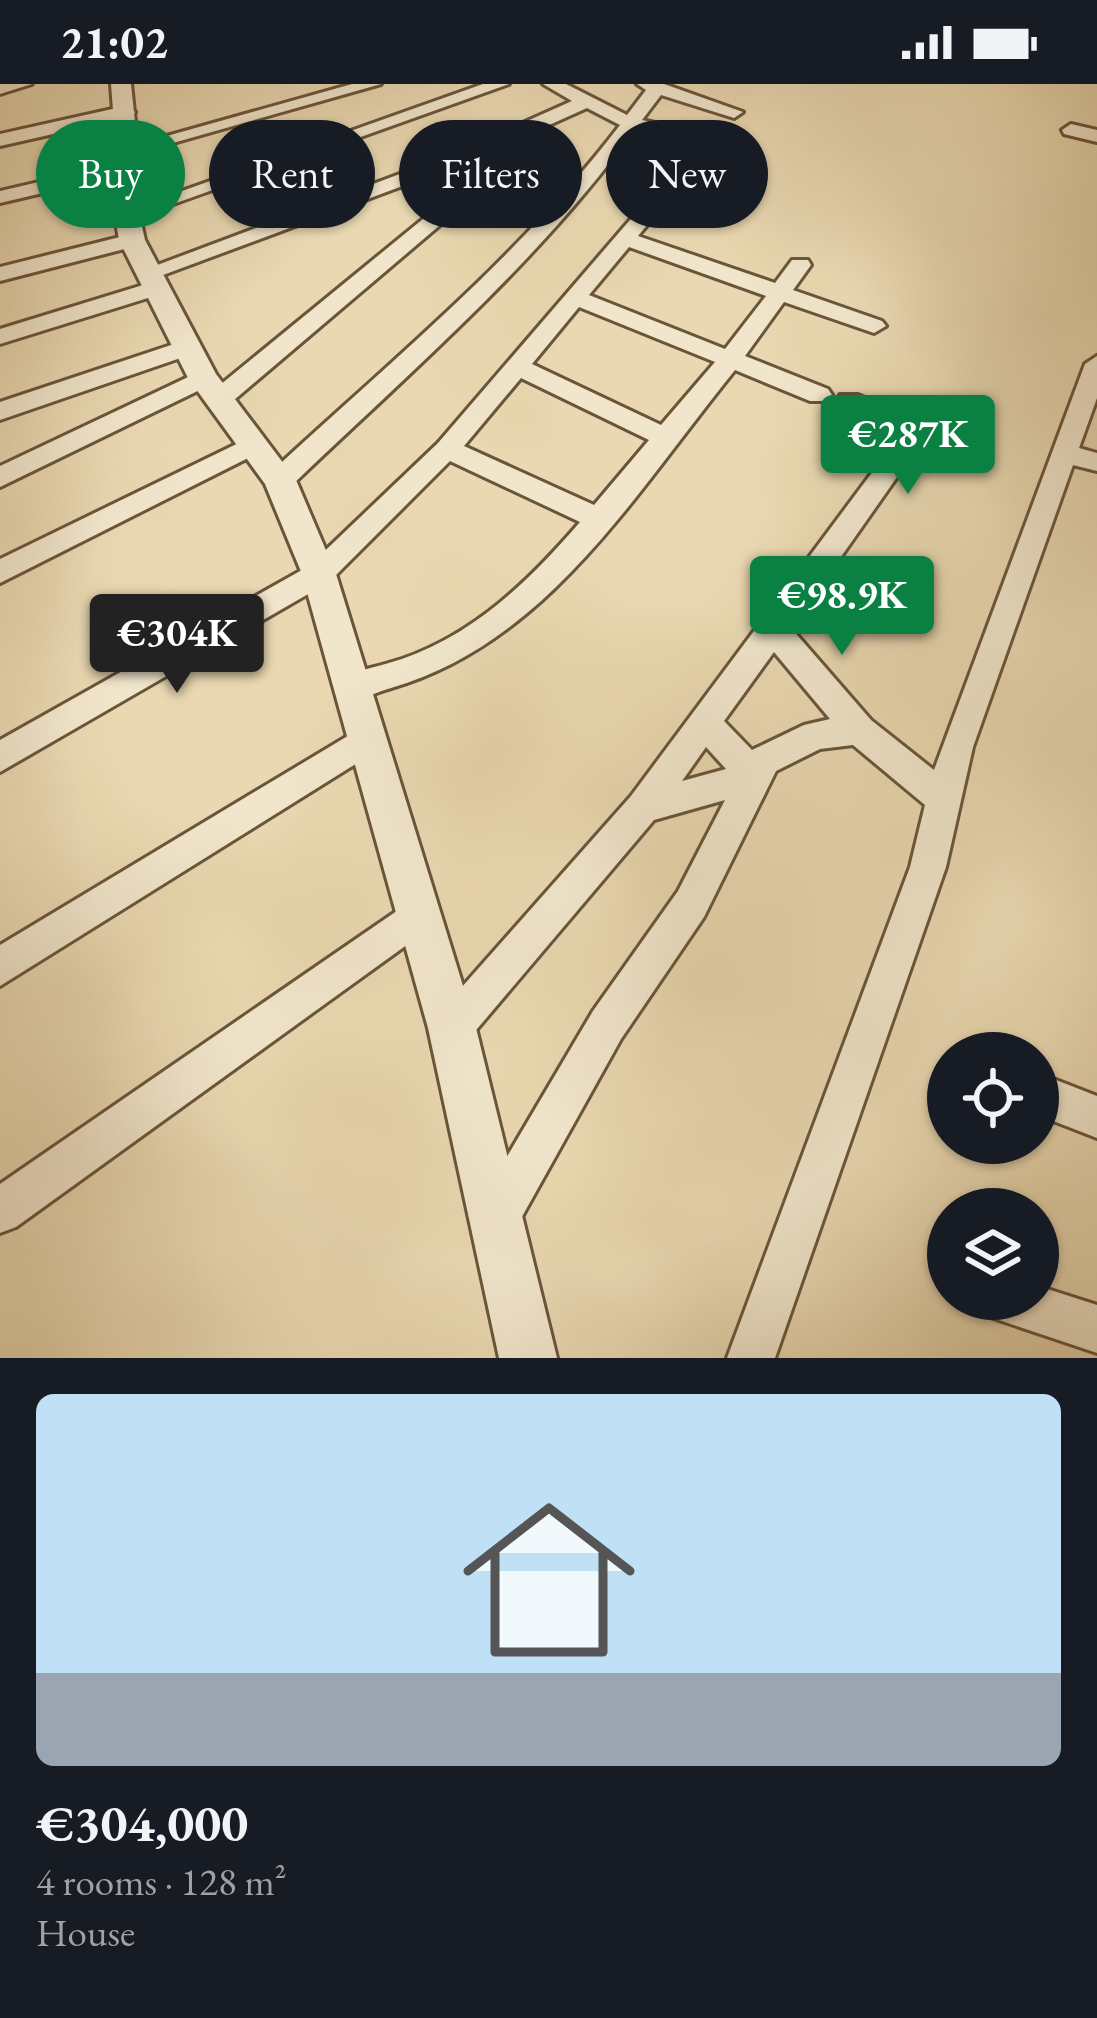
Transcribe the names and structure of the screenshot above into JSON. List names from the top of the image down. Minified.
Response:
{"page":{"status":"21:02","chip":["Buy","Rent","Filters","New"],"price":["€287K","€98.9K","€304K"],"list":[{"name":"€304,000","note":"4 rooms · 128 m² · House"}]}}
